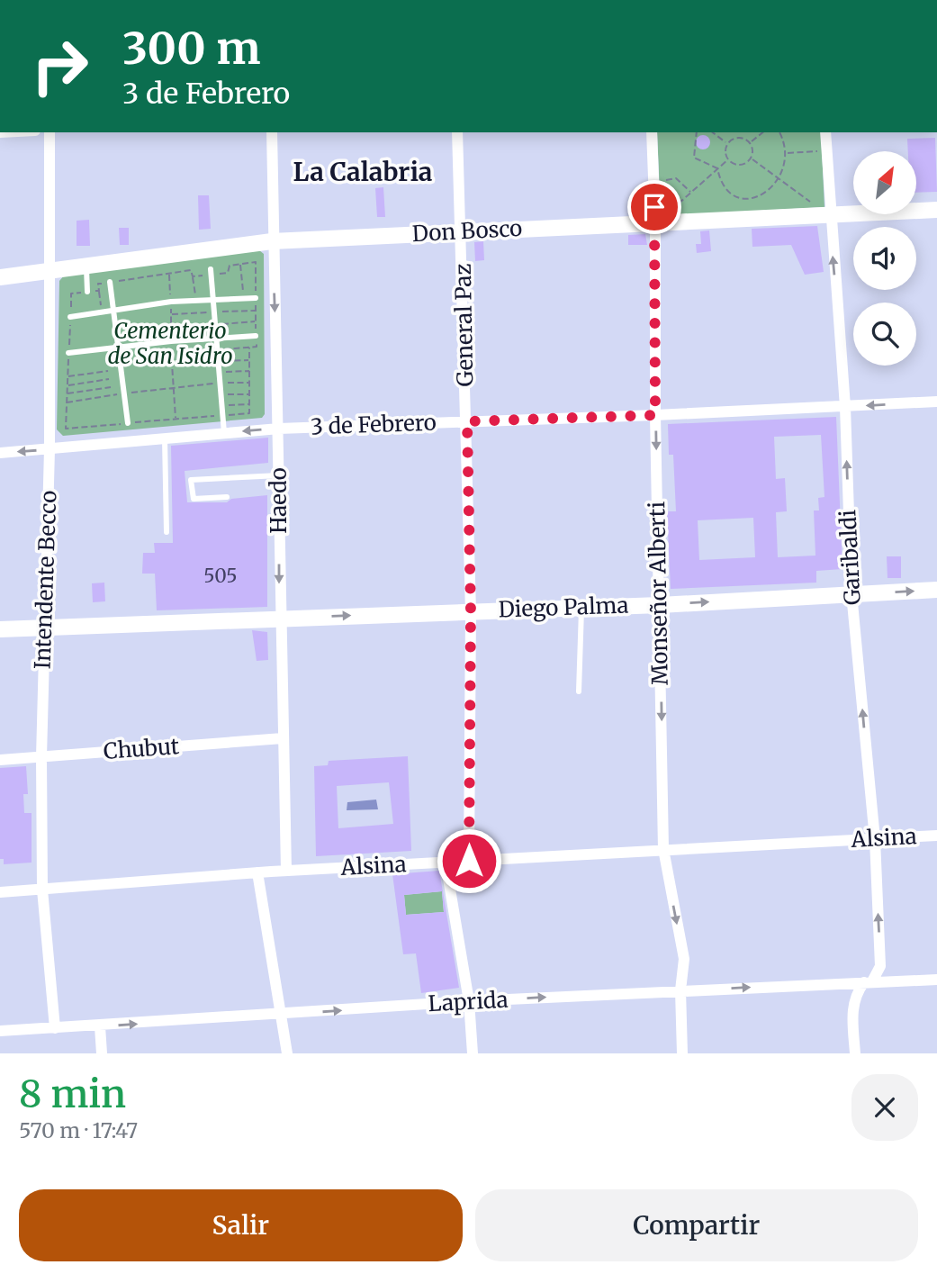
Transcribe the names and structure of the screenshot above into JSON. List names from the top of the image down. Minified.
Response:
{"streets":{"street":["Don Bosco","General Paz","3 de Febrero","Haedo","Garibaldi","Intendente Becco","Monseñor Alberti","Diego Palma","Chubut","Alsina","Laprida"]},"crossings":[["Don Bosco","General Paz"],["Don Bosco","Haedo"],["Don Bosco","Garibaldi"],["Don Bosco","Intendente Becco"],["Don Bosco","Monseñor Alberti"],["General Paz","3 de Febrero"],["General Paz","Diego Palma"],["General Paz","Alsina"],["3 de Febrero","Haedo"],["3 de Febrero","Garibaldi"],["3 de Febrero","Intendente Becco"],["3 de Febrero","Monseñor Alberti"],["Haedo","Diego Palma"],["Haedo","Chubut"],["Haedo","Alsina"],["Garibaldi","Diego Palma"],["Garibaldi","Alsina"],["Garibaldi","Laprida"],["Intendente Becco","Diego Palma"],["Intendente Becco","Chubut"],["Intendente Becco","Alsina"],["Intendente Becco","Laprida"],["Monseñor Alberti","Diego Palma"],["Monseñor Alberti","Alsina"],["Monseñor Alberti","Laprida"]],"one_way":["Haedo","Garibaldi","Monseñor Alberti","Diego Palma","Laprida"],"districts":["La Calabria"],"parks":["Cementerio de San Isidro"],"house_numbers":["505"],"north":"top right","page":{"turn":["300 m","3 de Febrero"],"heading":["8 min","570 m · 17:47"],"buttons":["Salir","Compartir"]}}
